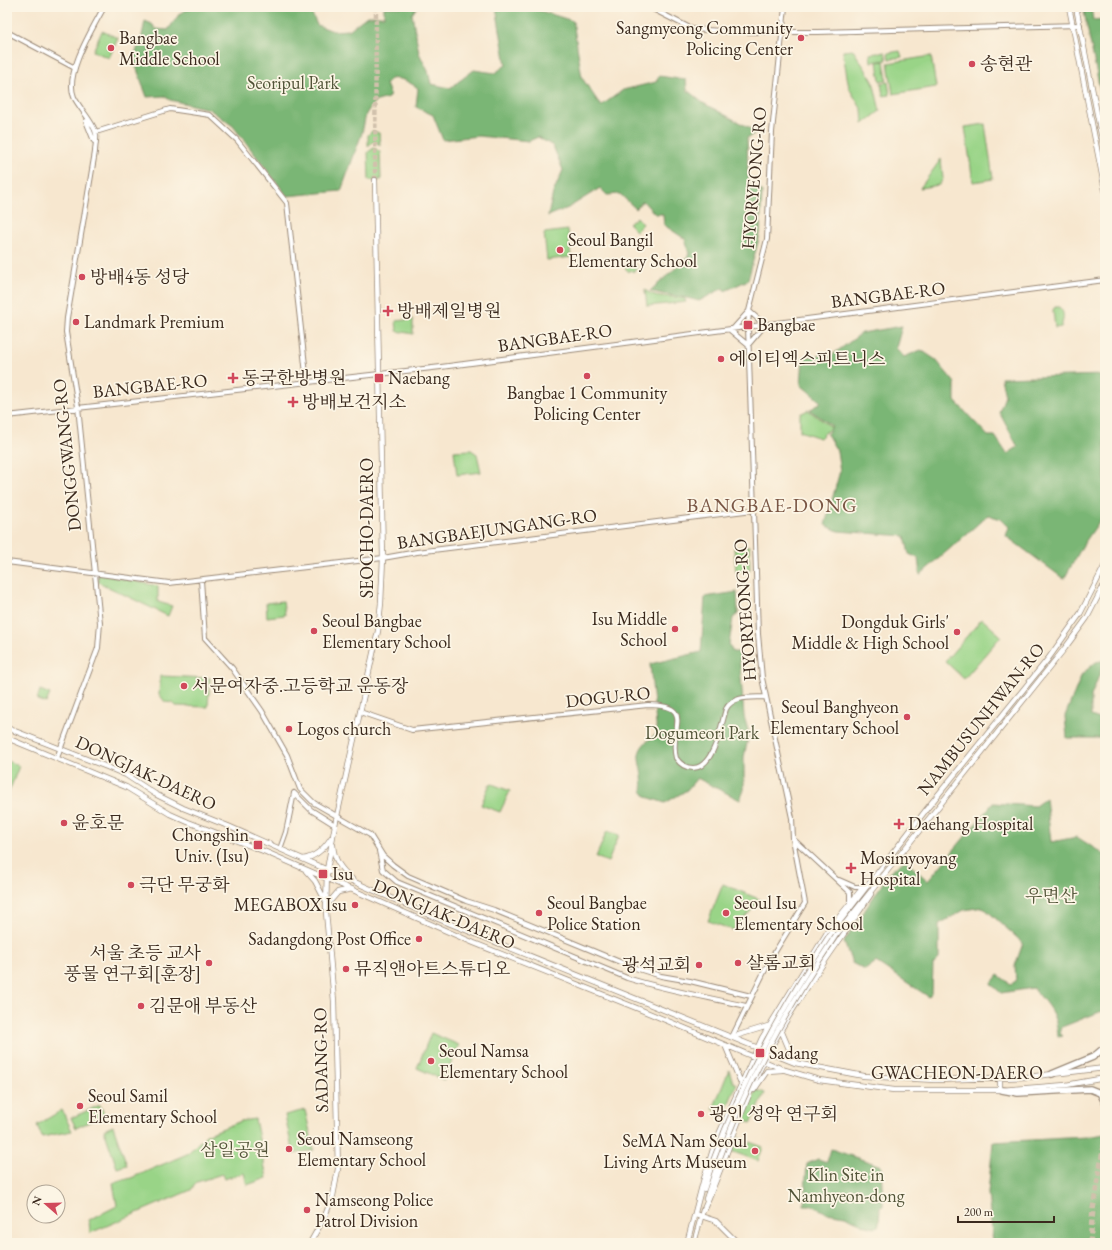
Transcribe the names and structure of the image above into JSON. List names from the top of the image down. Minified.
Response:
{"streets":{"main road":["SEOCHO-DAERO","NAMBUSUNHWAN-RO","DONGJAK-DAERO","SADANG-RO","GWACHEON-DAERO"],"street":["HYORYEONG-RO","BANGBAE-RO","DONGGWANG-RO","BANGBAEJUNGANG-RO","DOGU-RO"]},"crossings":[["HYORYEONG-RO","BANGBAE-RO"],["HYORYEONG-RO","BANGBAEJUNGANG-RO"],["HYORYEONG-RO","DOGU-RO"],["HYORYEONG-RO","DONGJAK-DAERO"],["BANGBAE-RO","DONGGWANG-RO"],["BANGBAE-RO","SEOCHO-DAERO"],["DONGGWANG-RO","BANGBAEJUNGANG-RO"],["DONGGWANG-RO","DONGJAK-DAERO"],["SEOCHO-DAERO","BANGBAEJUNGANG-RO"],["SEOCHO-DAERO","DOGU-RO"],["SEOCHO-DAERO","DONGJAK-DAERO"],["SEOCHO-DAERO","SADANG-RO"],["NAMBUSUNHWAN-RO","DONGJAK-DAERO"],["NAMBUSUNHWAN-RO","GWACHEON-DAERO"],["DONGJAK-DAERO","SADANG-RO"],["DONGJAK-DAERO","GWACHEON-DAERO"]],"districts":["BANGBAE-DONG"],"parks":["Seoripul Park","Dogumeori Park","우면산","삼일공원","Klin Site in Namhyeon-dong"],"places":{"other":["Sangmyeong Community Policing Center","Bangbae Middle School","송현관","Seoul Bangil Elementary School","방배4동 성당","Landmark Premium","에이티엑스피트니스","Bangbae 1 Community Policing Center","Isu Middle School","Seoul Bangbae Elementary School","Dongduk Girls' Middle & High School","서문여자중.고등학교 운동장","Seoul Banghyeon Elementary School","Logos church","윤호문","극단 무궁화","MEGABOX Isu","Seoul Bangbae Police Station","Seoul Isu Elementary School","Sadangdong Post Office","서울 초등 교사 풍물 연구회[훈장]","샬롬교회","광석교회","뮤직앤아트스튜디오","김문애 부동산","Seoul Namsa Elementary School","Seoul Samil Elementary School","광인 성악 연구회","Seoul Namseong Elementary School","SeMA Nam Seoul Living Arts Museum","Namseong Police Patrol Division"],"health":["방배제일병원","동국한방병원","방배보건지소","Daehang Hospital","Mosimyoyang Hospital"],"transit":["Bangbae","Naebang","Chongshin Univ. (Isu)","Isu","Sadang"]},"scale_bar":"200 m","north":"left"}
